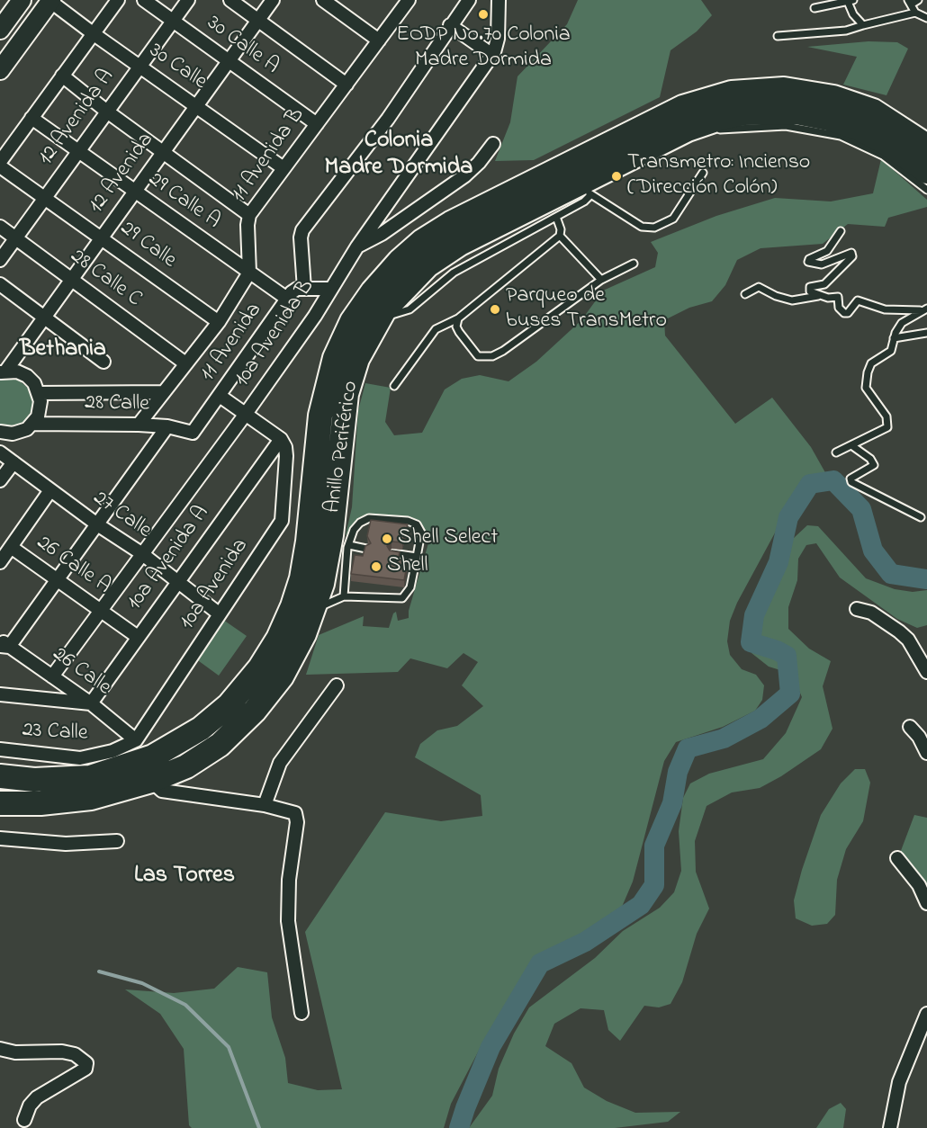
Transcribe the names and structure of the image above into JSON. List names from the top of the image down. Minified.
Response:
{"streets":{"highway":["Anillo Periférico"],"street":["30 Calle A","30 Calle","12 Avenida A","11 Avenida B","12 Avenida","29 Calle A","29 Calle","28 Calle C","10a Avenida B","11 Avenida","28 Calle","27 Calle","10a Avenida A","26 Calle A","10a Avenida","26 Calle","23 Calle"]},"crossings":[["30 Calle A","12 Avenida A"],["30 Calle A","11 Avenida B"],["30 Calle A","12 Avenida"],["30 Calle","12 Avenida A"],["30 Calle","11 Avenida B"],["30 Calle","12 Avenida"],["12 Avenida A","29 Calle A"],["12 Avenida A","29 Calle"],["12 Avenida A","28 Calle C"],["11 Avenida B","29 Calle A"],["12 Avenida","29 Calle A"],["12 Avenida","29 Calle"],["12 Avenida","28 Calle C"],["29 Calle A","11 Avenida"],["10a Avenida B","27 Calle"],["10a Avenida B","26 Calle A"],["10a Avenida B","26 Calle"],["11 Avenida","28 Calle"],["27 Calle","10a Avenida A"],["27 Calle","10a Avenida"],["10a Avenida A","26 Calle A"],["10a Avenida A","10a Avenida"],["10a Avenida A","26 Calle"],["10a Avenida","26 Calle"],["10a Avenida","23 Calle"],["26 Calle","23 Calle"]],"districts":["Colonia Madre Dormida","Bethania","Las Torres"],"places":["EODP No.70 Colonia Madre Dormida","Transmetro: Incienso (Dirección Colón)","Parqueo de buses TransMetro","Shell Select","Shell"]}
